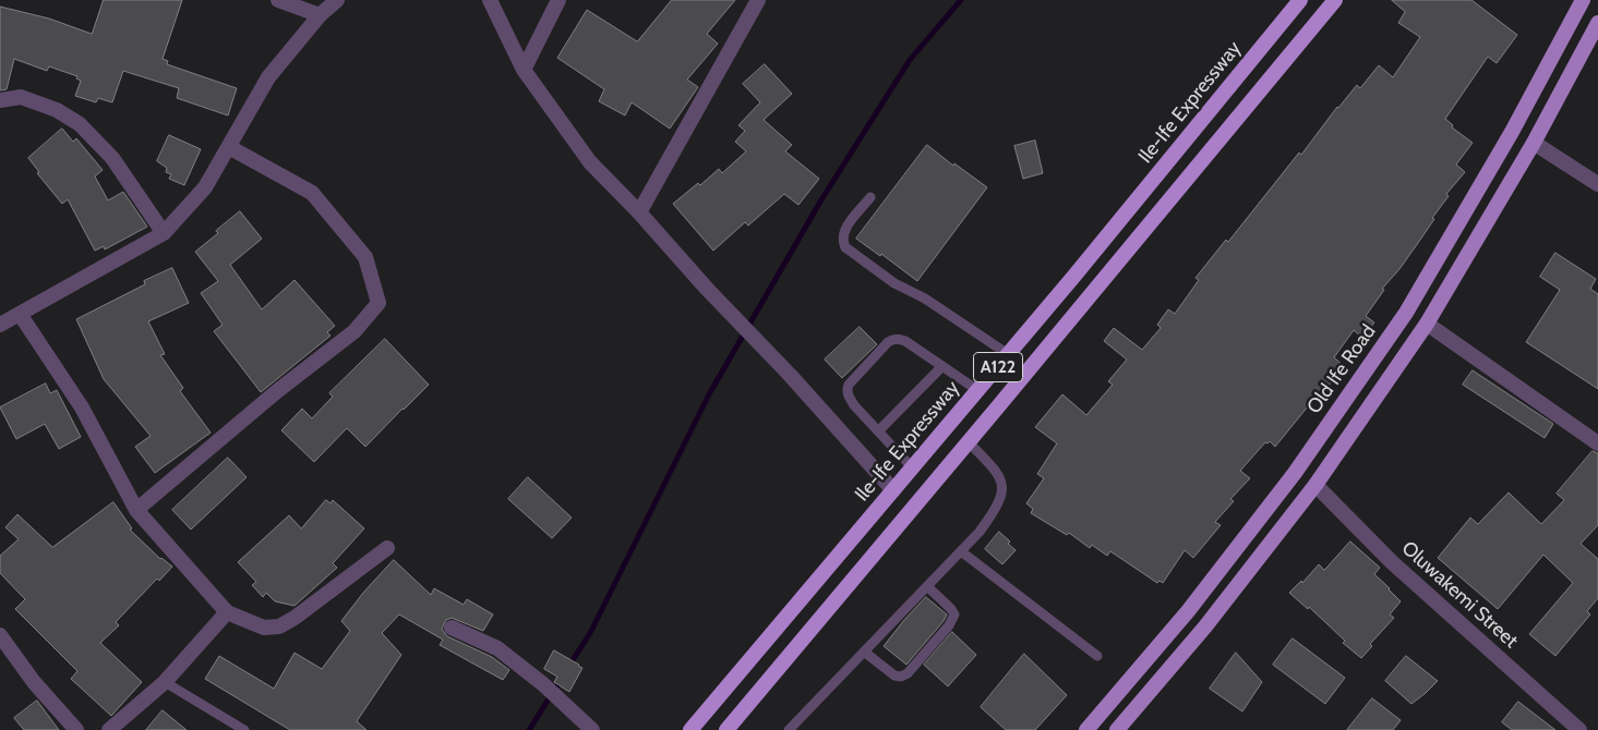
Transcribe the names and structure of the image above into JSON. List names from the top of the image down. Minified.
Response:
{"streets":{"highway":["Ile-Ife Expressway","A122"],"main road":["Old Ife Road"],"street":["Oluwakemi Street"]}}
